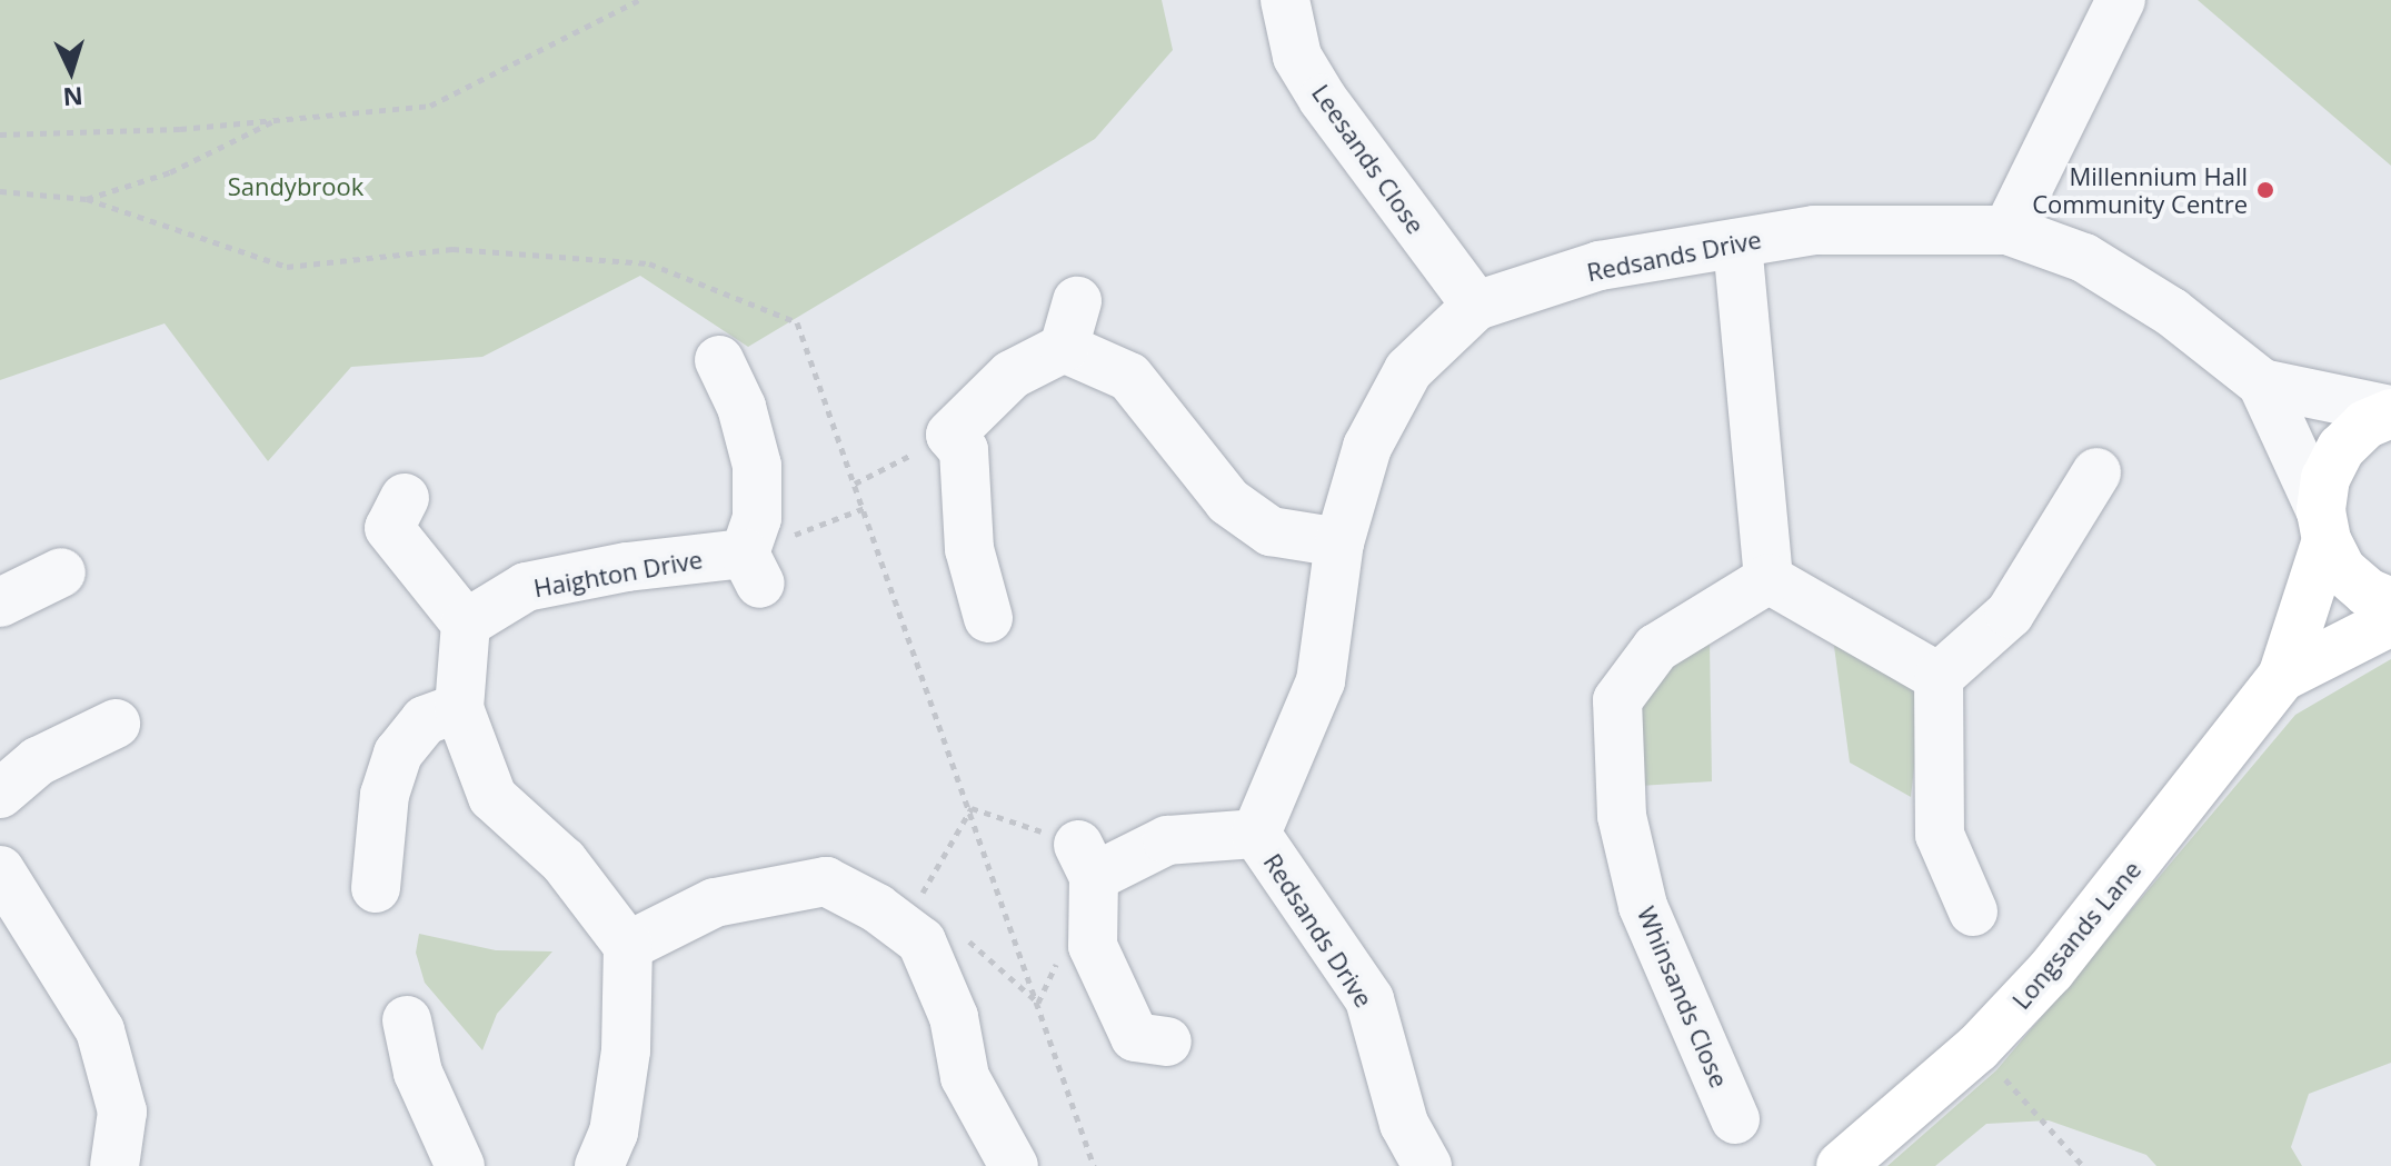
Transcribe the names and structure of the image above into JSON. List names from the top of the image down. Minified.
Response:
{"streets":{"main road":["Longsands Lane"],"street":["Leesands Close","Redsands Drive","Haighton Drive","Whinsands Close"]},"crossings":[["Leesands Close","Redsands Drive"],["Redsands Drive","Longsands Lane"]],"parks":["Sandybrook"],"places":["Millennium Hall Community Centre"],"north":"bottom"}
